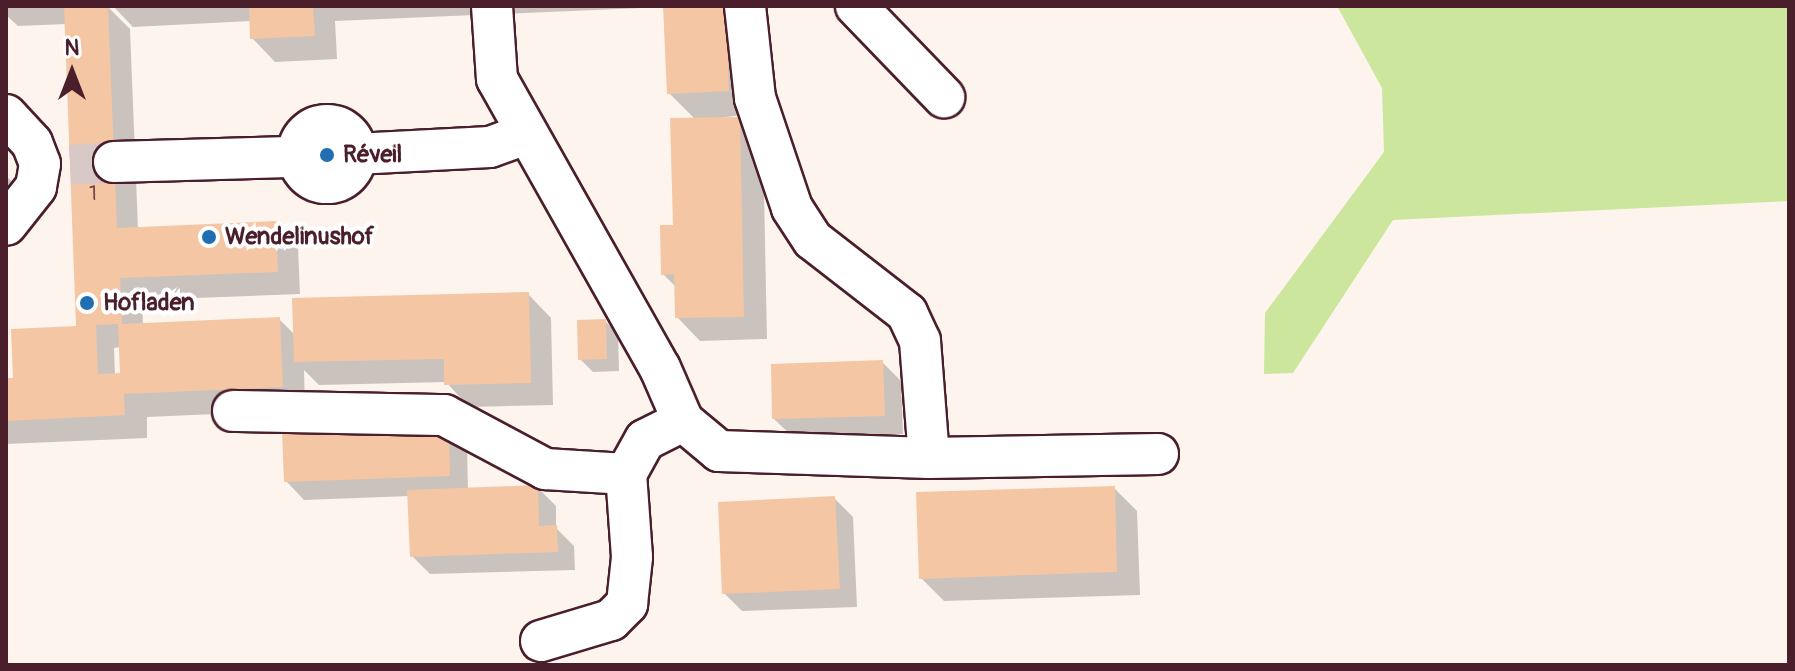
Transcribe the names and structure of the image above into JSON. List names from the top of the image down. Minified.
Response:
{"places":["Réveil","Wendelinushof","Hofladen"],"house_numbers":["1"],"north":"top"}
